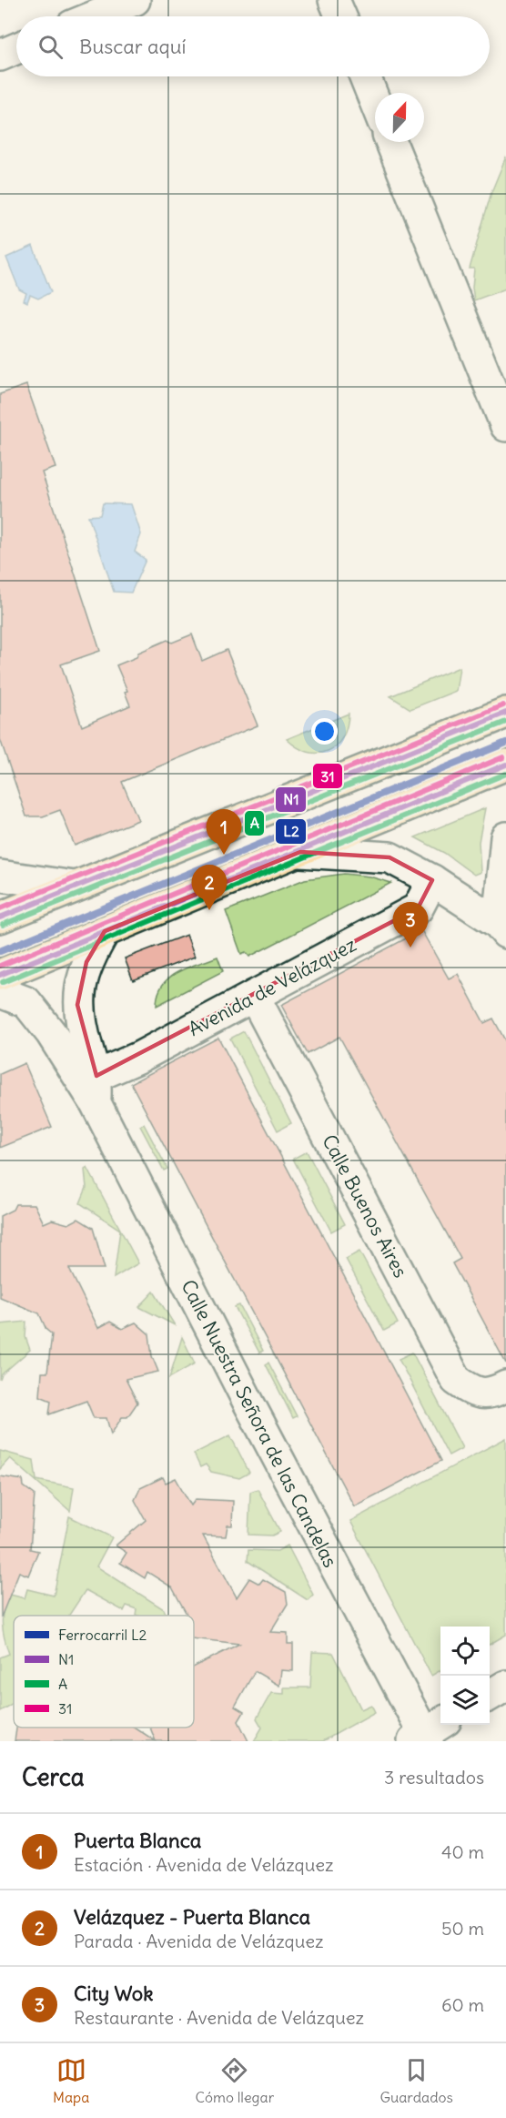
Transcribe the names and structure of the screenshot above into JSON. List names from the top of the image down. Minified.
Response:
{"streets":{"street":["Avenida de Velázquez","Calle Buenos Aires","Calle Nuestra Señora de las Candelas"]},"crossings":[["Avenida de Velázquez","Calle Buenos Aires"],["Avenida de Velázquez","Calle Nuestra Señora de las Candelas"]],"lines":["transit line 31","transit line N1","transit line A","rail line L2"],"legend":["Ferrocarril L2","N1","A","31"],"north":"top","page":{"search":"Buscar aquí","pins":["1","2","3"],"heading":["Cerca","3 resultados"],"list":[{"mark":"1","name":"Puerta Blanca","note":"Estación · Avenida de Velázquez","value":"40 m"},{"mark":"2","name":"Velázquez - Puerta Blanca","note":"Parada · Avenida de Velázquez","value":"50 m"},{"mark":"3","name":"City Wok","note":"Restaurante · Avenida de Velázquez","value":"60 m"}],"nav":["Mapa","Cómo llegar","Guardados"]}}
